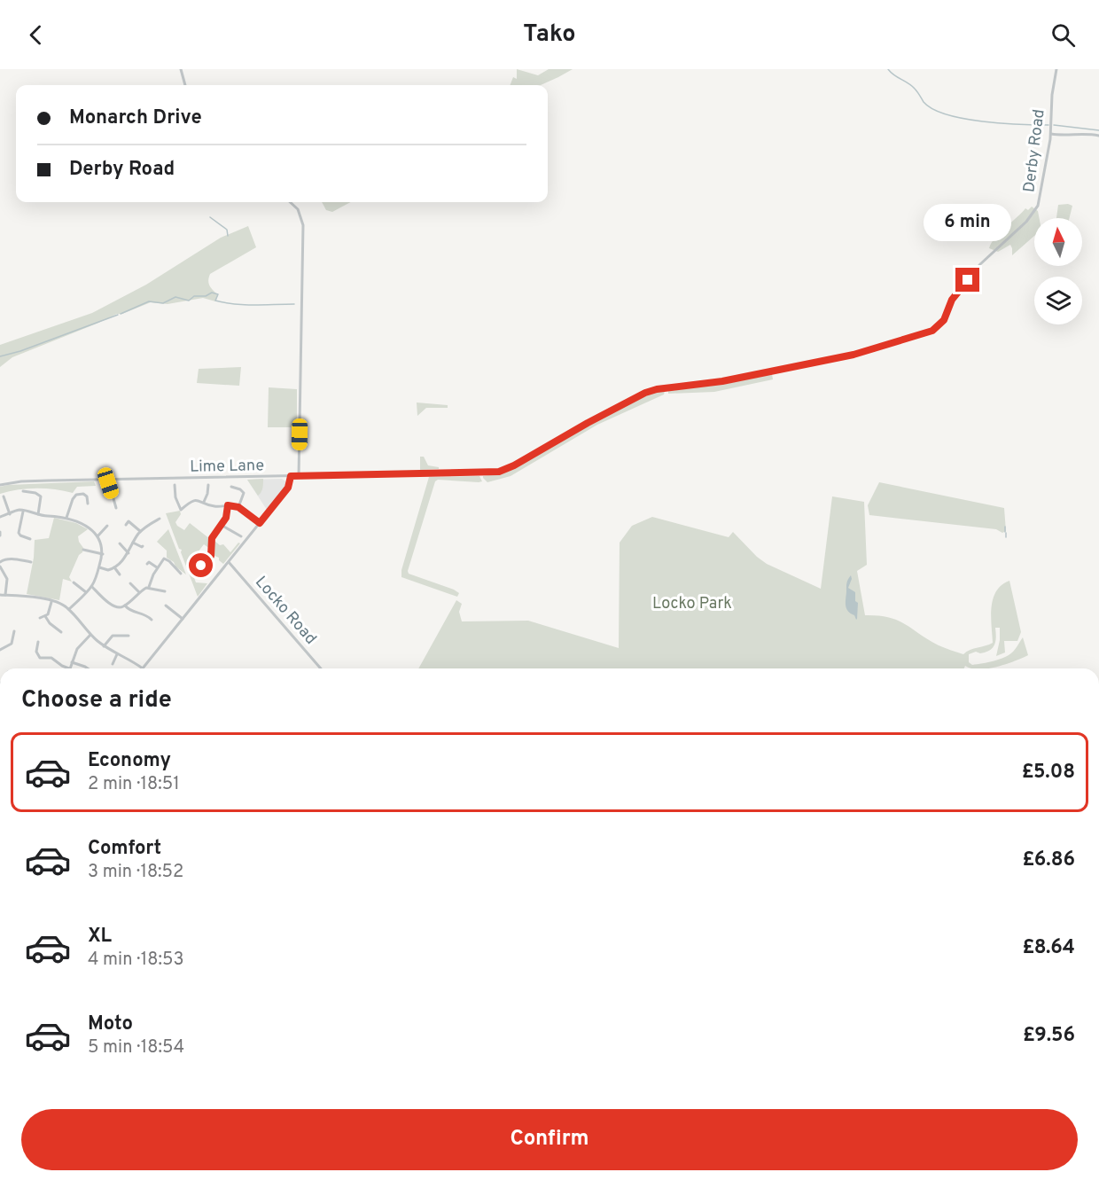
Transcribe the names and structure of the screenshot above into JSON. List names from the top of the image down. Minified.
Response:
{"streets":{"street":["Derby Road","Lime Lane","Locko Road"]},"crossings":[["Derby Road","Lime Lane"]],"parks":["Locko Park"],"north":"top","page":{"header":"Tako","banner":["Monarch Drive","Derby Road"],"bubble":"6 min","heading":"Choose a ride","list":[{"name":"Economy","note":"2 min · 18:51","value":"£5.08"},{"name":"Comfort","note":"3 min · 18:52","value":"£6.86"},{"name":"XL","note":"4 min · 18:53","value":"£8.64"},{"name":"Moto","note":"5 min · 18:54","value":"£9.56"}],"buttons":"Confirm"}}
